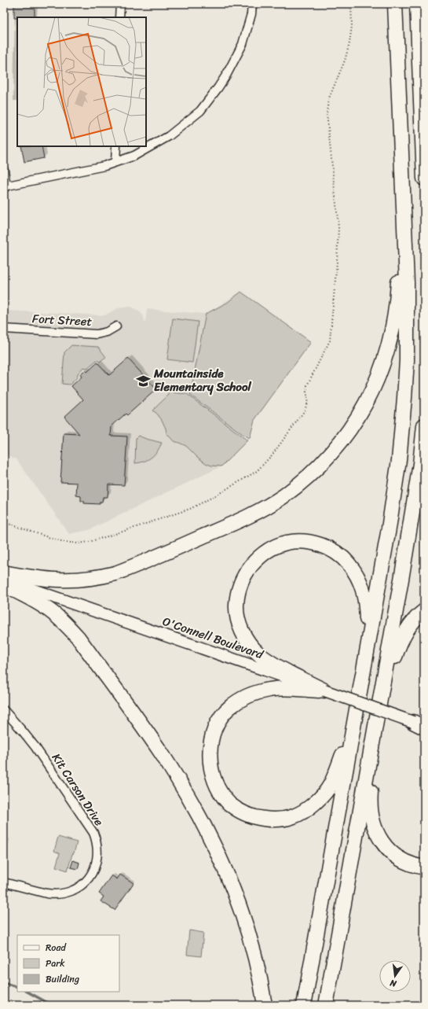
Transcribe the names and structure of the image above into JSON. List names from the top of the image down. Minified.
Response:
{"streets":{"main road":["O'Connell Boulevard"],"street":["Fort Street","Kit Carson Drive"]},"places":{"school or university":["Mountainside Elementary School"]},"legend":["Road","Park","Building"],"north":"bottom"}
